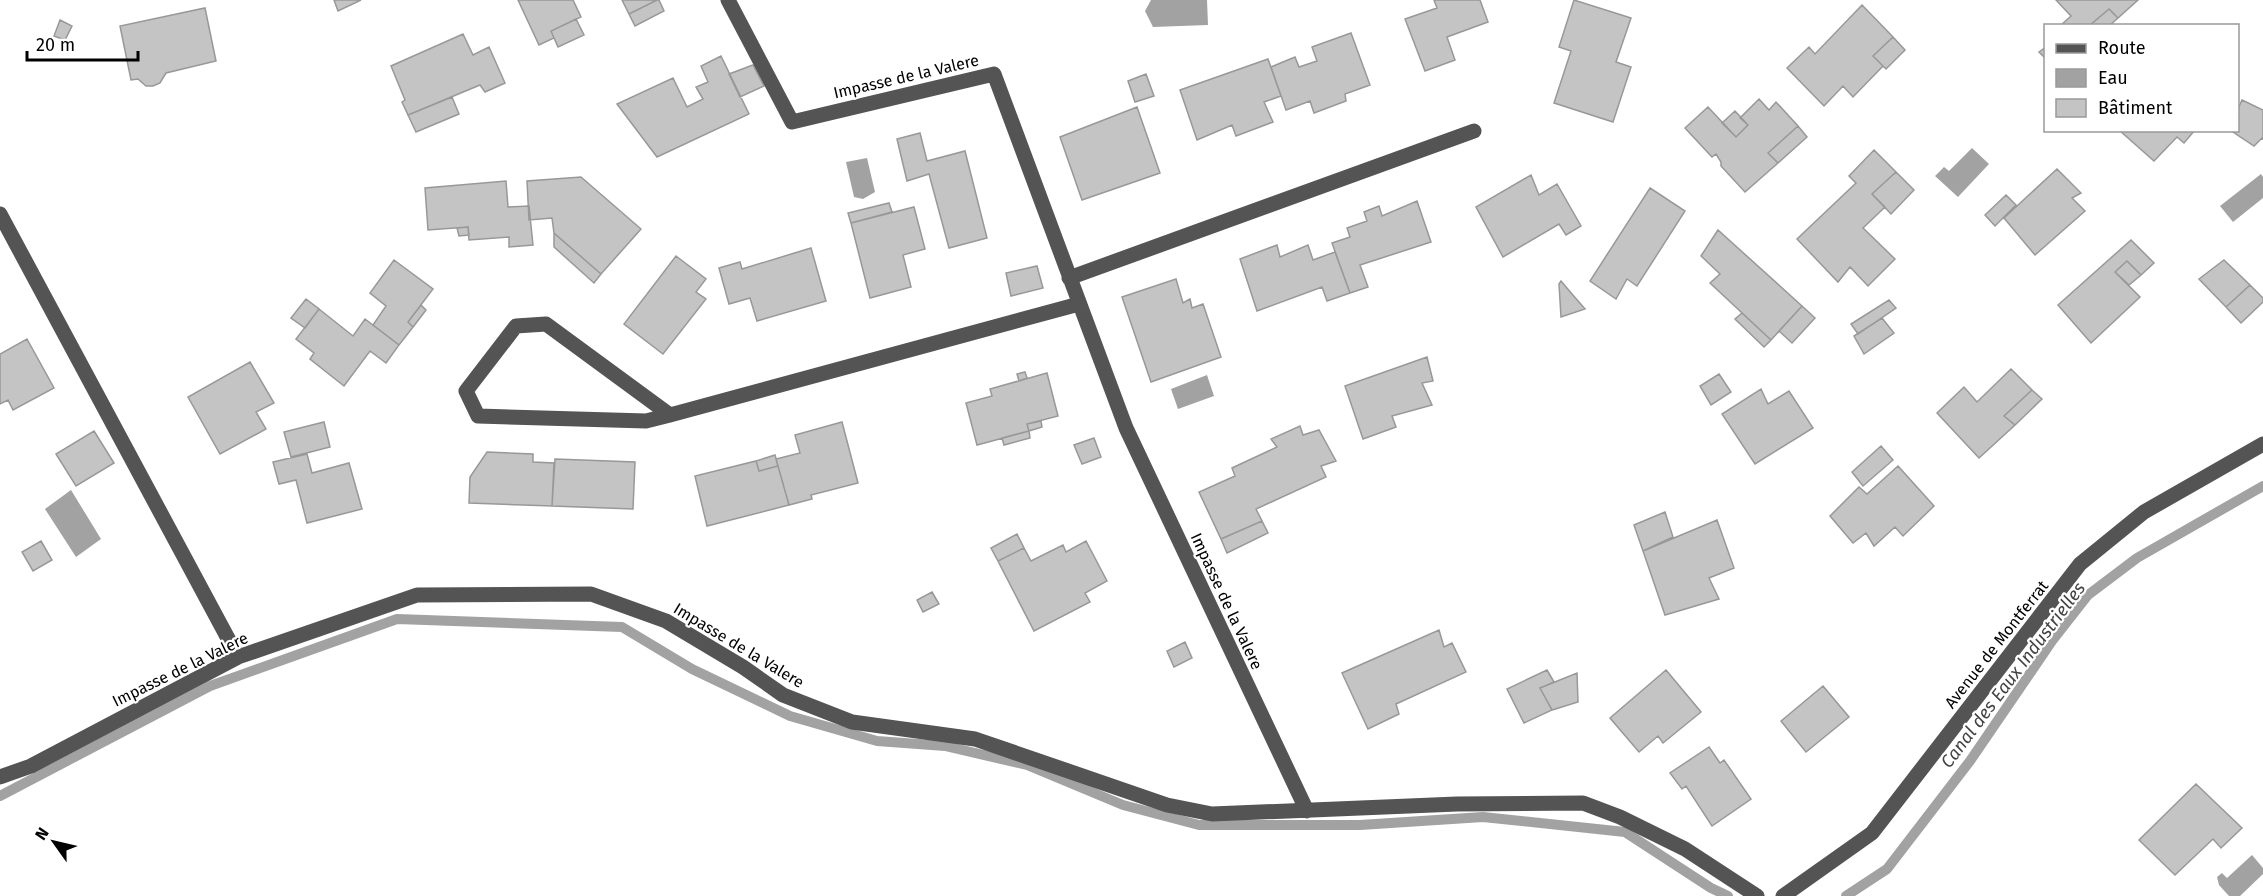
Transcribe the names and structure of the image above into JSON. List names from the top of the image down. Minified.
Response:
{"streets":{"street":["Impasse de la Valere","Avenue de Montferrat"]},"water":["Canal des Eaux Industrielles"],"legend":["Route","Eau","Bâtiment"],"scale_bar":"20 m","north":"top left"}
